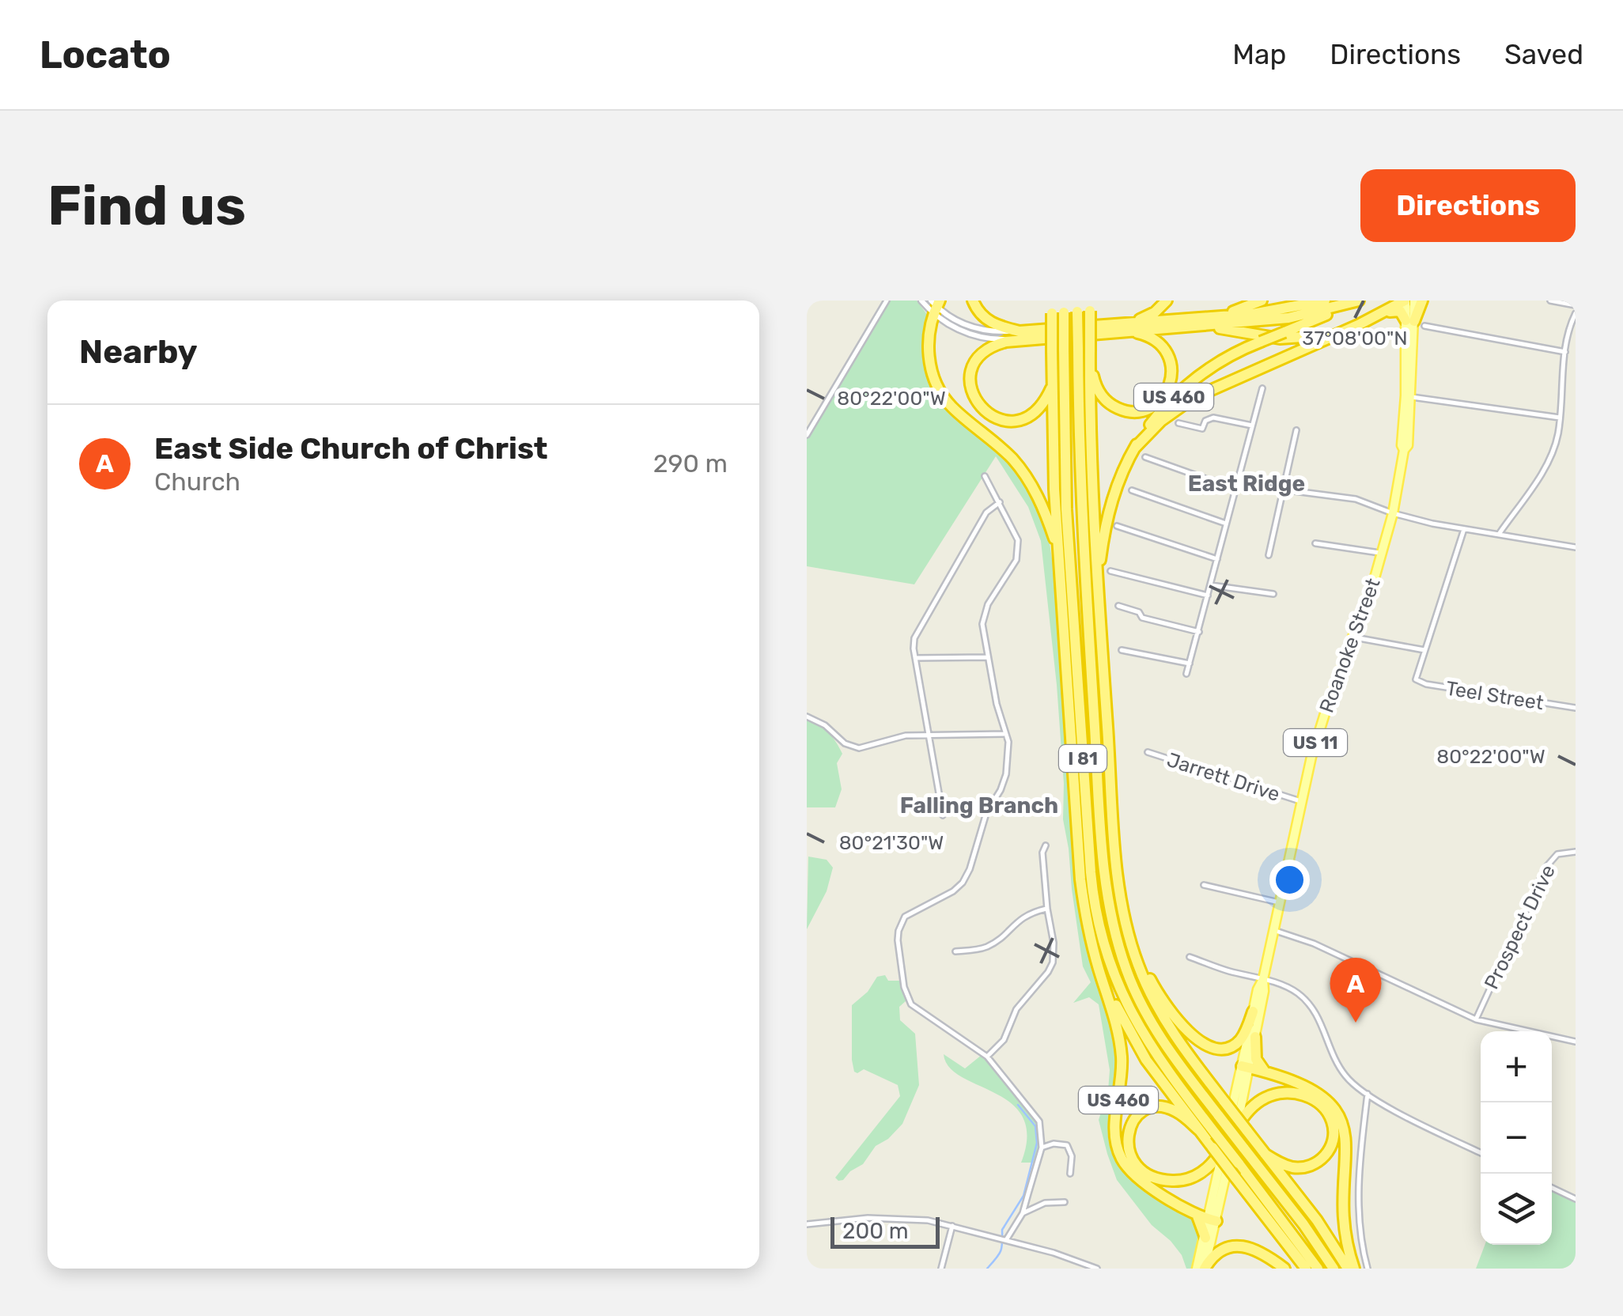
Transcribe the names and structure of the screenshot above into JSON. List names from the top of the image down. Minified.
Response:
{"streets":{"highway":["US 460","I 81"],"main road":["Roanoke Street","US 11"],"street":["Teel Street","Jarrett Drive","Prospect Drive"]},"crossings":[["US 460","Roanoke Street"],["US 460","I 81"],["Roanoke Street","Jarrett Drive"]],"districts":["East Ridge","Falling Branch"],"scale_bar":"200 m","page":{"header":"Locato","nav":["Map","Directions","Saved"],"buttons":"Directions","title":"Find us","heading":"Nearby","list":[{"mark":"A","name":"East Side Church of Christ","note":"Church","value":"290 m"}],"pins":"A","map_buttons":["+","−"],"scale":"200 m"},"coordinates":["37°08'00\"N","80°22'00\"W","80°21'30\"W"]}
